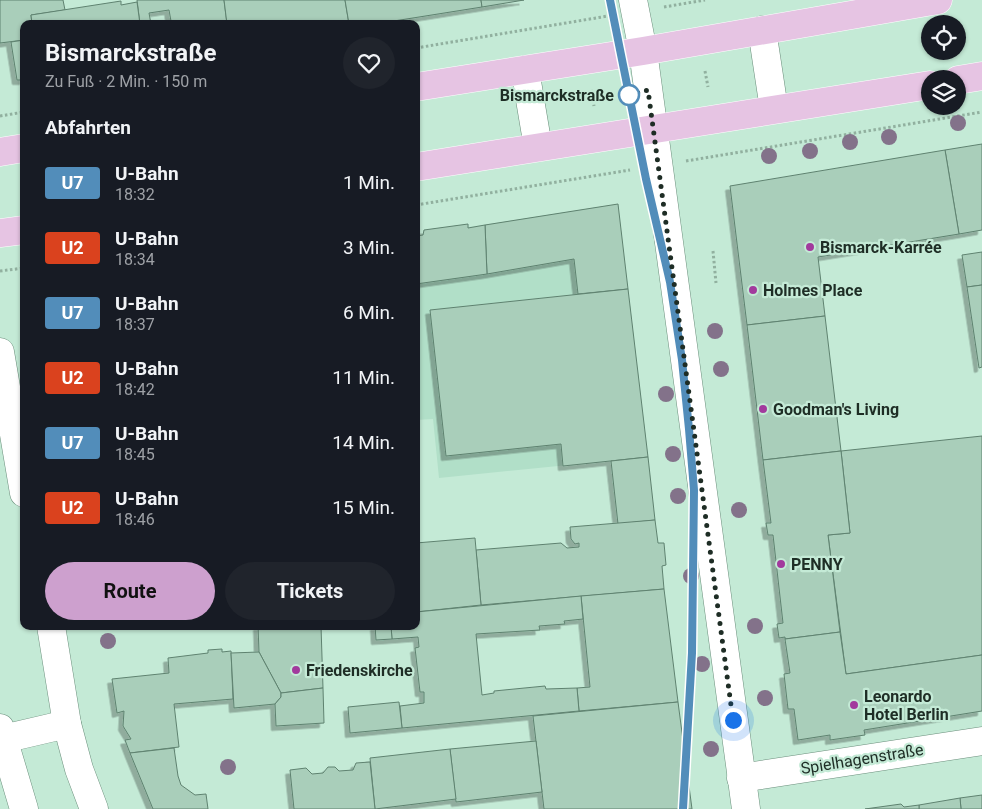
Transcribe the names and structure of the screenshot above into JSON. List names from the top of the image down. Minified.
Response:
{"streets":{"street":["Spielhagenstraße"]},"places":["Bismarckstraße","Bismarck-Karrée","Holmes Place","Goodman's Living","PENNY","Friedenskirche","Leonardo Hotel Berlin"],"lines":["metro line U7"],"page":{"heading":[["Bismarckstraße","Zu Fuß · 2 Min. · 150 m"],"Abfahrten"],"list":[{"mark":"U7","name":"U-Bahn","note":"18:32","value":"1 Min."},{"mark":"U2","name":"U-Bahn","note":"18:34","value":"3 Min."},{"mark":"U7","name":"U-Bahn","note":"18:37","value":"6 Min."},{"mark":"U2","name":"U-Bahn","note":"18:42","value":"11 Min."},{"mark":"U7","name":"U-Bahn","note":"18:45","value":"14 Min."},{"mark":"U2","name":"U-Bahn","note":"18:46","value":"15 Min."}],"buttons":["Route","Tickets"]}}
